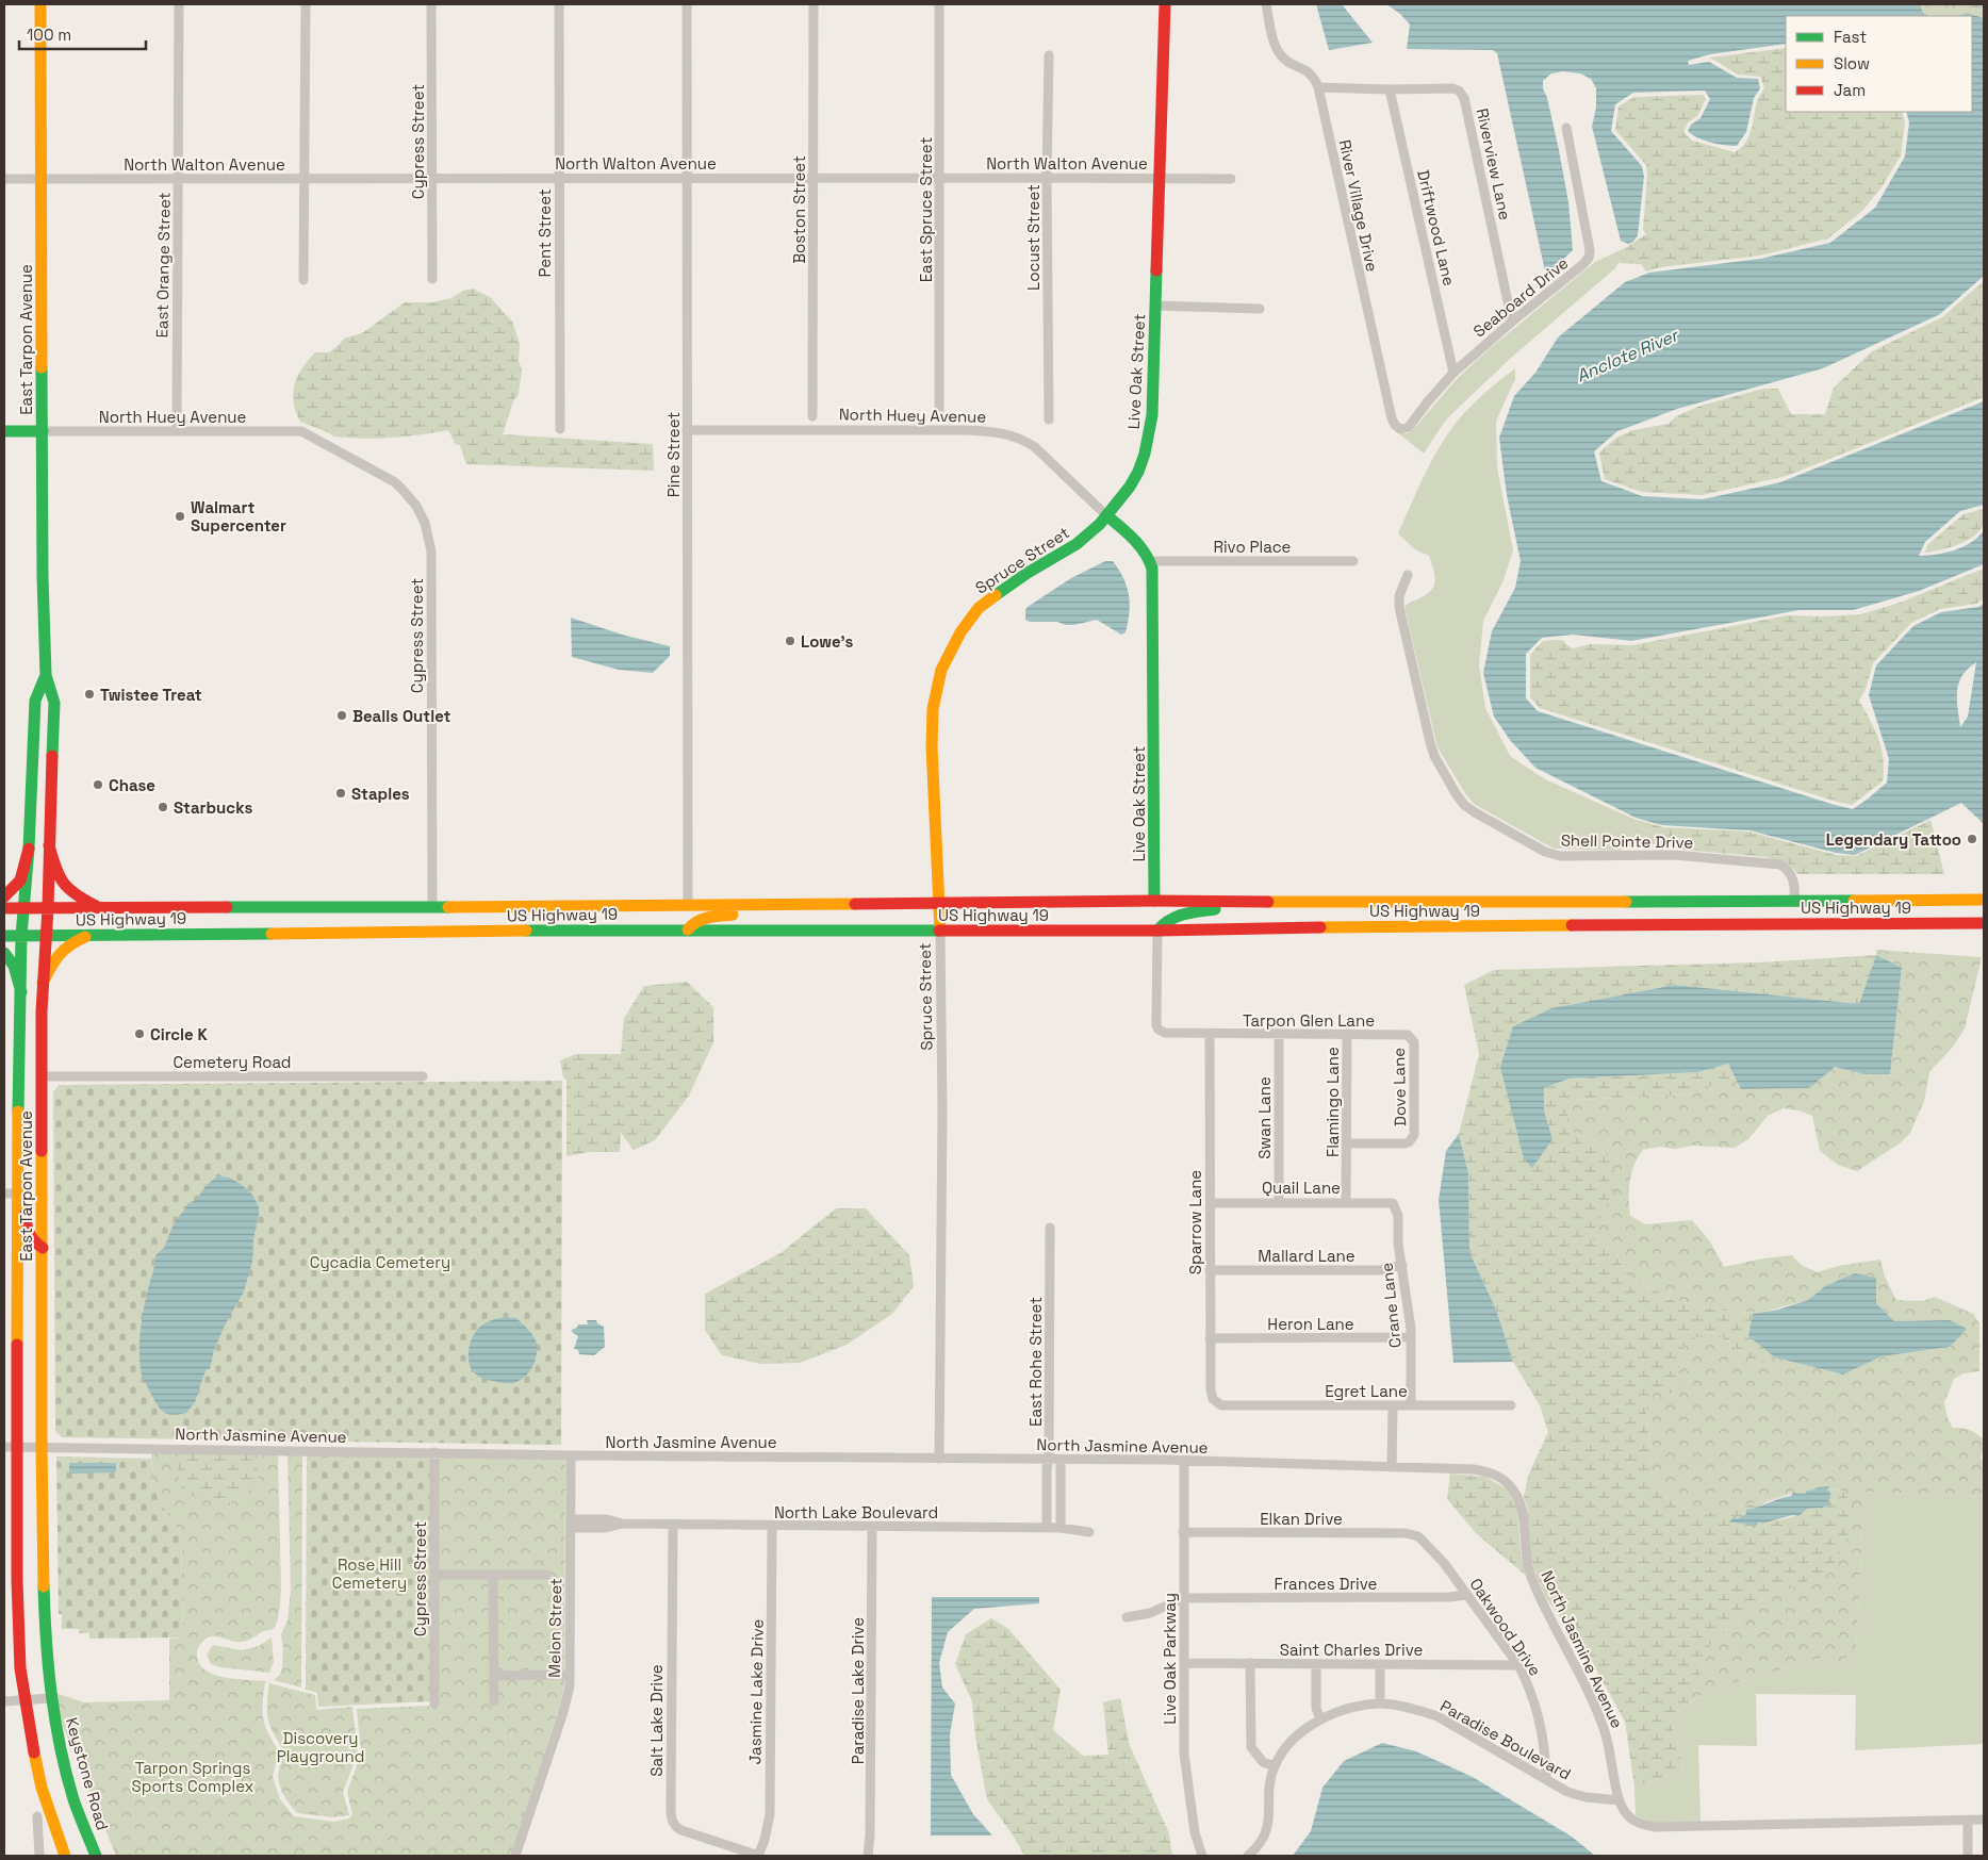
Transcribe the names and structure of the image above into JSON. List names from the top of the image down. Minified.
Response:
{"streets":{"main road":["East Tarpon Avenue","Live Oak Street","Spruce Street","US Highway 19","Keystone Road"],"street":["Cypress Street","North Walton Avenue","Riverview Lane","River Village Drive","Boston Street","East Spruce Street","Driftwood Lane","Pent Street","Locust Street","East Orange Street","Seaboard Drive","North Huey Avenue","Pine Street","Rivo Place","Shell Pointe Drive","Tarpon Glen Lane","Cemetery Road","Dove Lane","Flamingo Lane","Swan Lane","Quail Lane","Sparrow Lane","Mallard Lane","Crane Lane","Heron Lane","East Rohe Street","Egret Lane","North Jasmine Avenue","North Lake Boulevard","Elkan Drive","Frances Drive","Oakwood Drive","Melon Street","Saint Charles Drive","Live Oak Parkway","Paradise Lake Drive","Jasmine Lake Drive","Salt Lake Drive","Paradise Boulevard"]},"crossings":[["Cypress Street","North Walton Avenue"],["Cypress Street","North Huey Avenue"],["Cypress Street","US Highway 19"],["Cypress Street","North Jasmine Avenue"],["North Walton Avenue","Boston Street"],["North Walton Avenue","East Spruce Street"],["North Walton Avenue","Pent Street"],["North Walton Avenue","Locust Street"],["North Walton Avenue","East Orange Street"],["North Walton Avenue","East Tarpon Avenue"],["North Walton Avenue","Live Oak Street"],["North Walton Avenue","Pine Street"],["Riverview Lane","River Village Drive"],["Riverview Lane","Driftwood Lane"],["Riverview Lane","Seaboard Drive"],["River Village Drive","Seaboard Drive"],["Driftwood Lane","Seaboard Drive"],["East Orange Street","North Huey Avenue"],["East Tarpon Avenue","North Huey Avenue"],["East Tarpon Avenue","US Highway 19"],["East Tarpon Avenue","Cemetery Road"],["East Tarpon Avenue","North Jasmine Avenue"],["East Tarpon Avenue","Keystone Road"],["Live Oak Street","North Huey Avenue"],["Live Oak Street","Rivo Place"],["Live Oak Street","Spruce Street"],["Live Oak Street","US Highway 19"],["North Huey Avenue","Pine Street"],["North Huey Avenue","Spruce Street"],["Pine Street","US Highway 19"],["Spruce Street","US Highway 19"],["Spruce Street","North Jasmine Avenue"],["Shell Pointe Drive","US Highway 19"],["US Highway 19","Tarpon Glen Lane"],["Tarpon Glen Lane","Dove Lane"],["Tarpon Glen Lane","Flamingo Lane"],["Tarpon Glen Lane","Swan Lane"],["Tarpon Glen Lane","Sparrow Lane"],["Dove Lane","Flamingo Lane"],["Flamingo Lane","Quail Lane"],["Swan Lane","Quail Lane"],["Quail Lane","Sparrow Lane"],["Quail Lane","Crane Lane"],["Sparrow Lane","Mallard Lane"],["Sparrow Lane","Heron Lane"],["Sparrow Lane","Egret Lane"],["Mallard Lane","Crane Lane"],["Crane Lane","Heron Lane"],["Crane Lane","Egret Lane"],["East Rohe Street","North Jasmine Avenue"],["East Rohe Street","North Lake Boulevard"],["North Jasmine Avenue","Melon Street"],["North Jasmine Avenue","Live Oak Parkway"],["North Jasmine Avenue","Paradise Boulevard"],["North Lake Boulevard","Melon Street"],["North Lake Boulevard","Paradise Lake Drive"],["North Lake Boulevard","Jasmine Lake Drive"],["North Lake Boulevard","Salt Lake Drive"],["Elkan Drive","Oakwood Drive"],["Elkan Drive","Live Oak Parkway"],["Frances Drive","Oakwood Drive"],["Frances Drive","Live Oak Parkway"],["Oakwood Drive","Saint Charles Drive"],["Oakwood Drive","Paradise Boulevard"],["Saint Charles Drive","Live Oak Parkway"],["Jasmine Lake Drive","Salt Lake Drive"]],"water":["Anclote River"],"parks":["Cycadia Cemetery","Rose Hill Cemetery","Discovery Playground","Tarpon Springs Sports Complex"],"places":["Walmart Supercenter","Lowe's","Twistee Treat","Bealls Outlet","Chase","Staples","Starbucks","Legendary Tattoo","Circle K"],"legend":["Fast","Slow","Jam"],"scale_bar":"100 m"}
